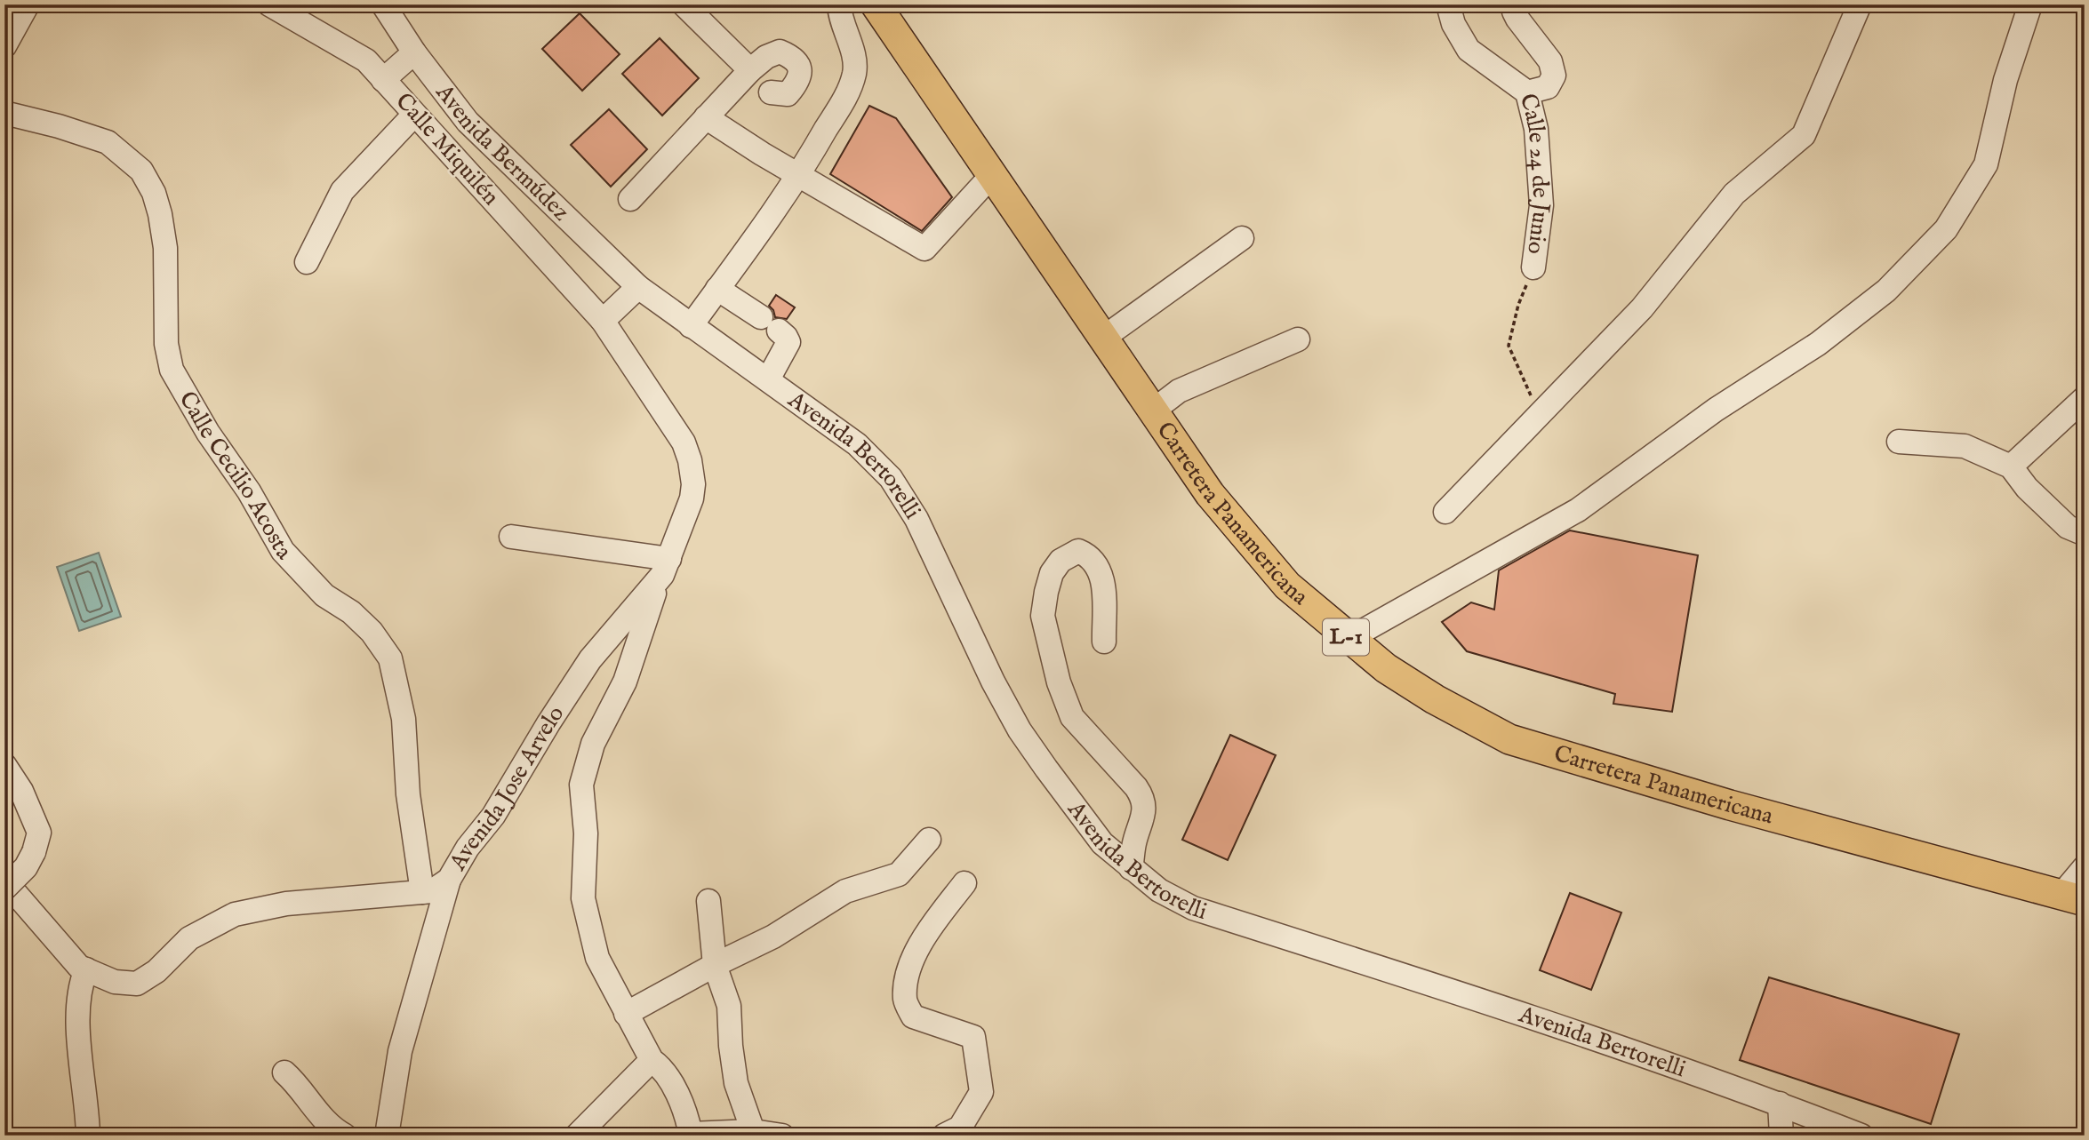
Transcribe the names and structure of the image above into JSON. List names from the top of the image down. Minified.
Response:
{"streets":{"main road":["Carretera Panamericana","L-1"],"street":["Calle Miquilén","Avenida Bermúdez","Calle 24 de Junio","Avenida Bertorelli","Calle Cecilio Acosta","Avenida Jose Arvelo"]},"crossings":[["Calle Miquilén","Avenida Jose Arvelo"],["Avenida Bermúdez","Avenida Bertorelli"],["Calle Cecilio Acosta","Avenida Jose Arvelo"]]}
